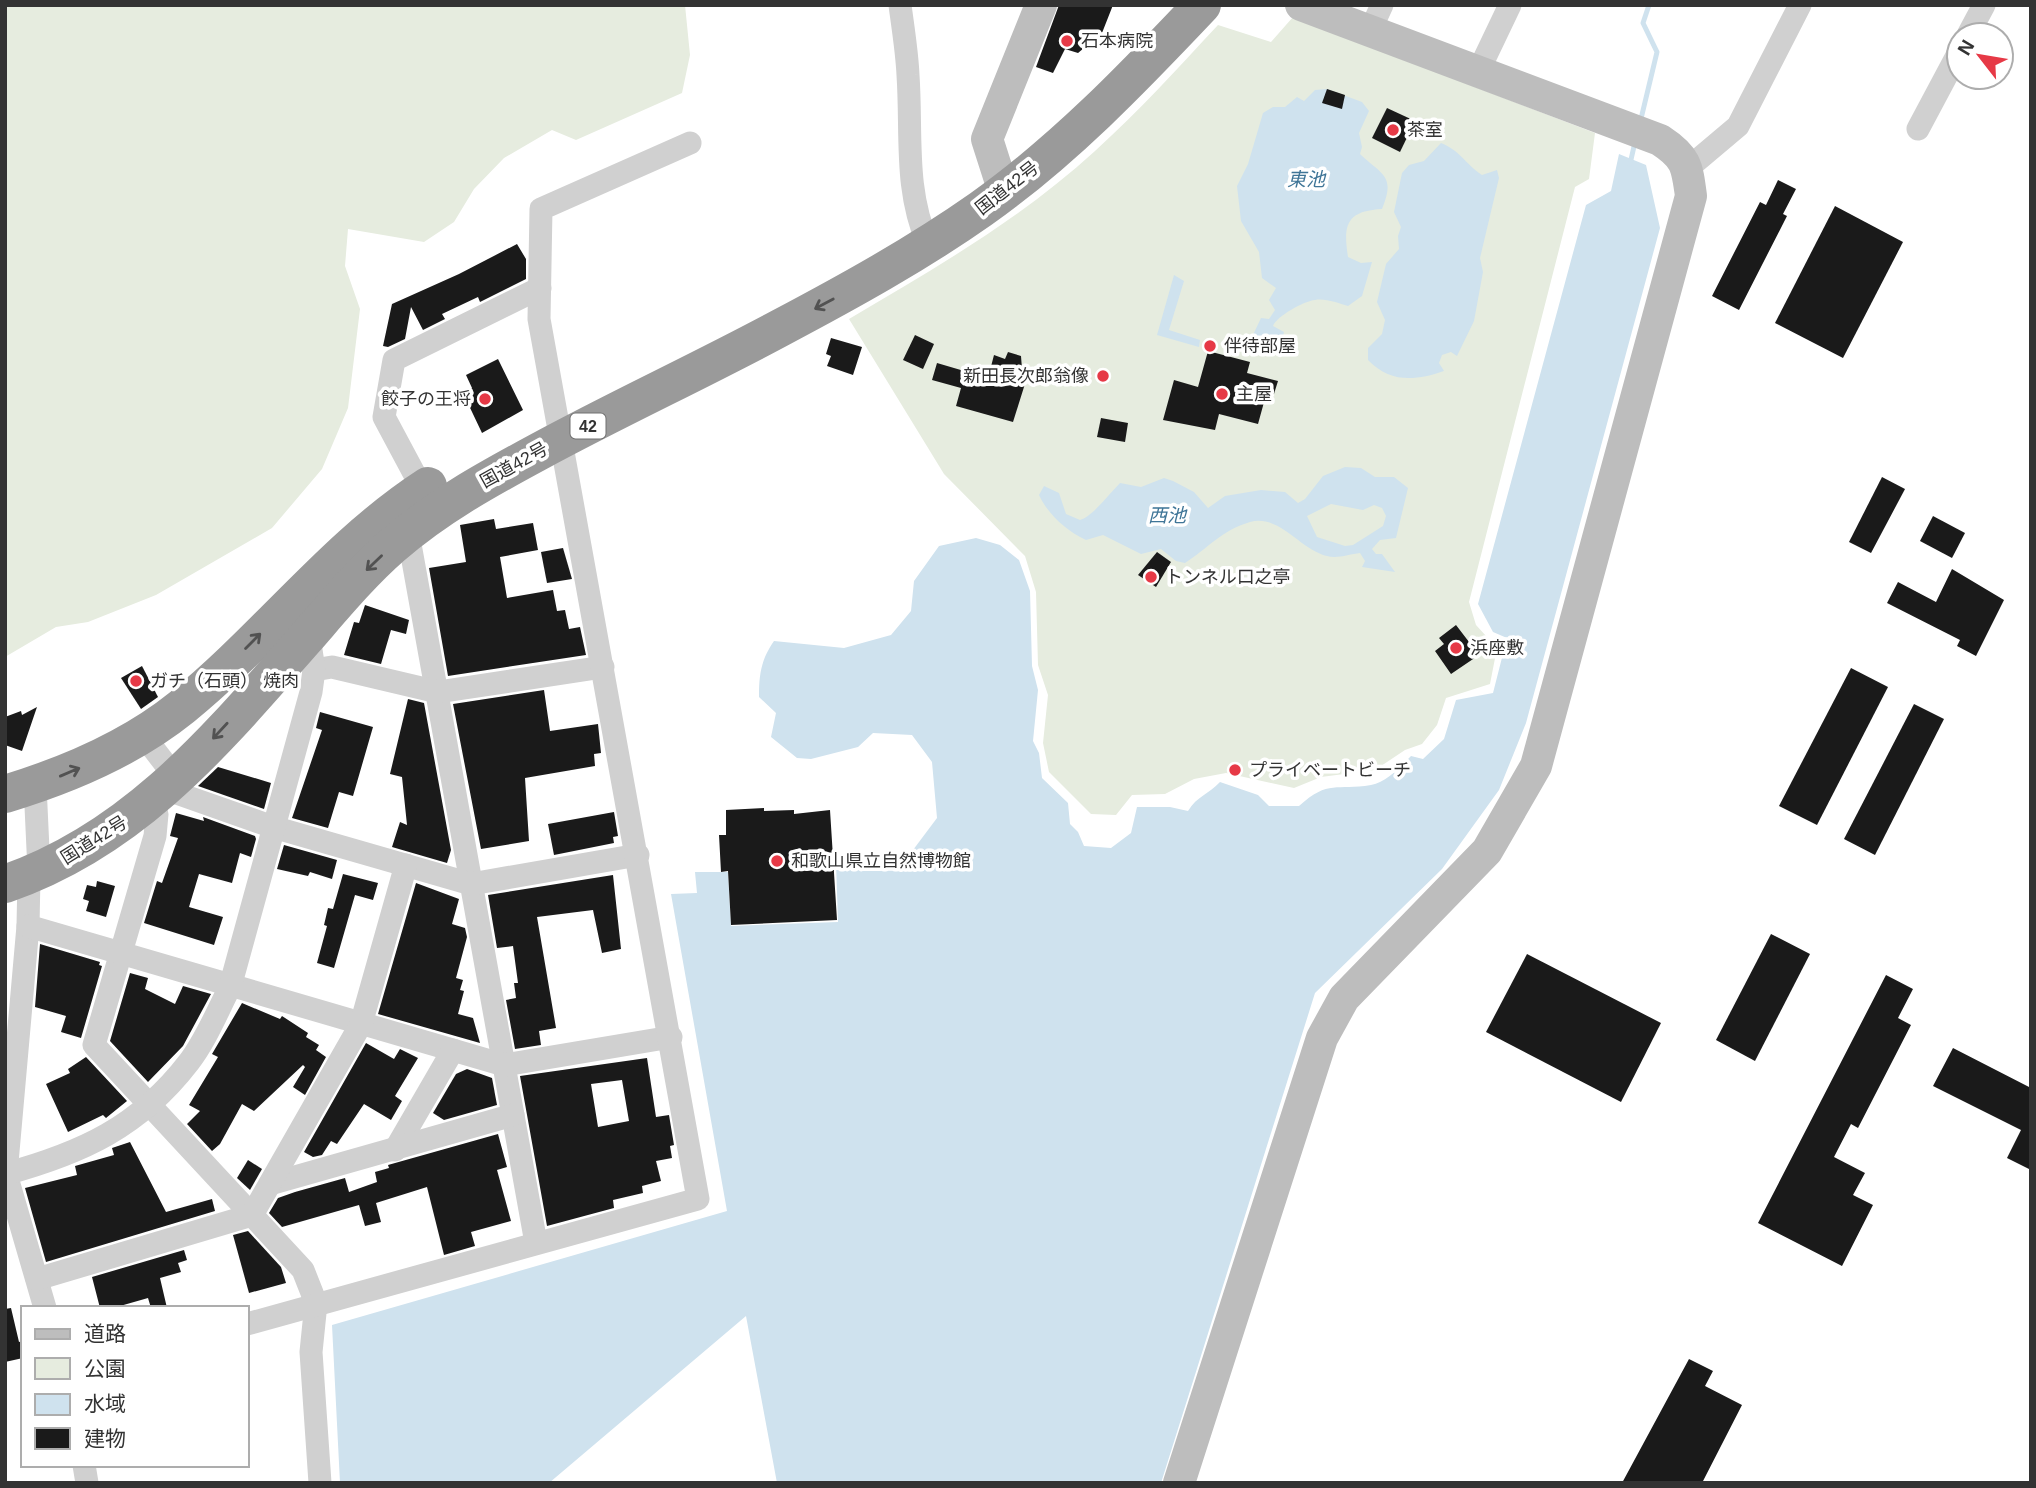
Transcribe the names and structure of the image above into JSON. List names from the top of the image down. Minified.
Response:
{"streets":{"highway":["国道42号","42"]},"water":["東池","西池"],"places":["石本病院","茶室","伴待部屋","新田長次郎翁像","主屋","餃子の王将","トンネル口之亭","浜座敷","ガチ（石頭） 焼肉","プライベートビーチ","和歌山県立自然博物館"],"legend":["道路","公園","水域","建物"],"north":"top left"}
